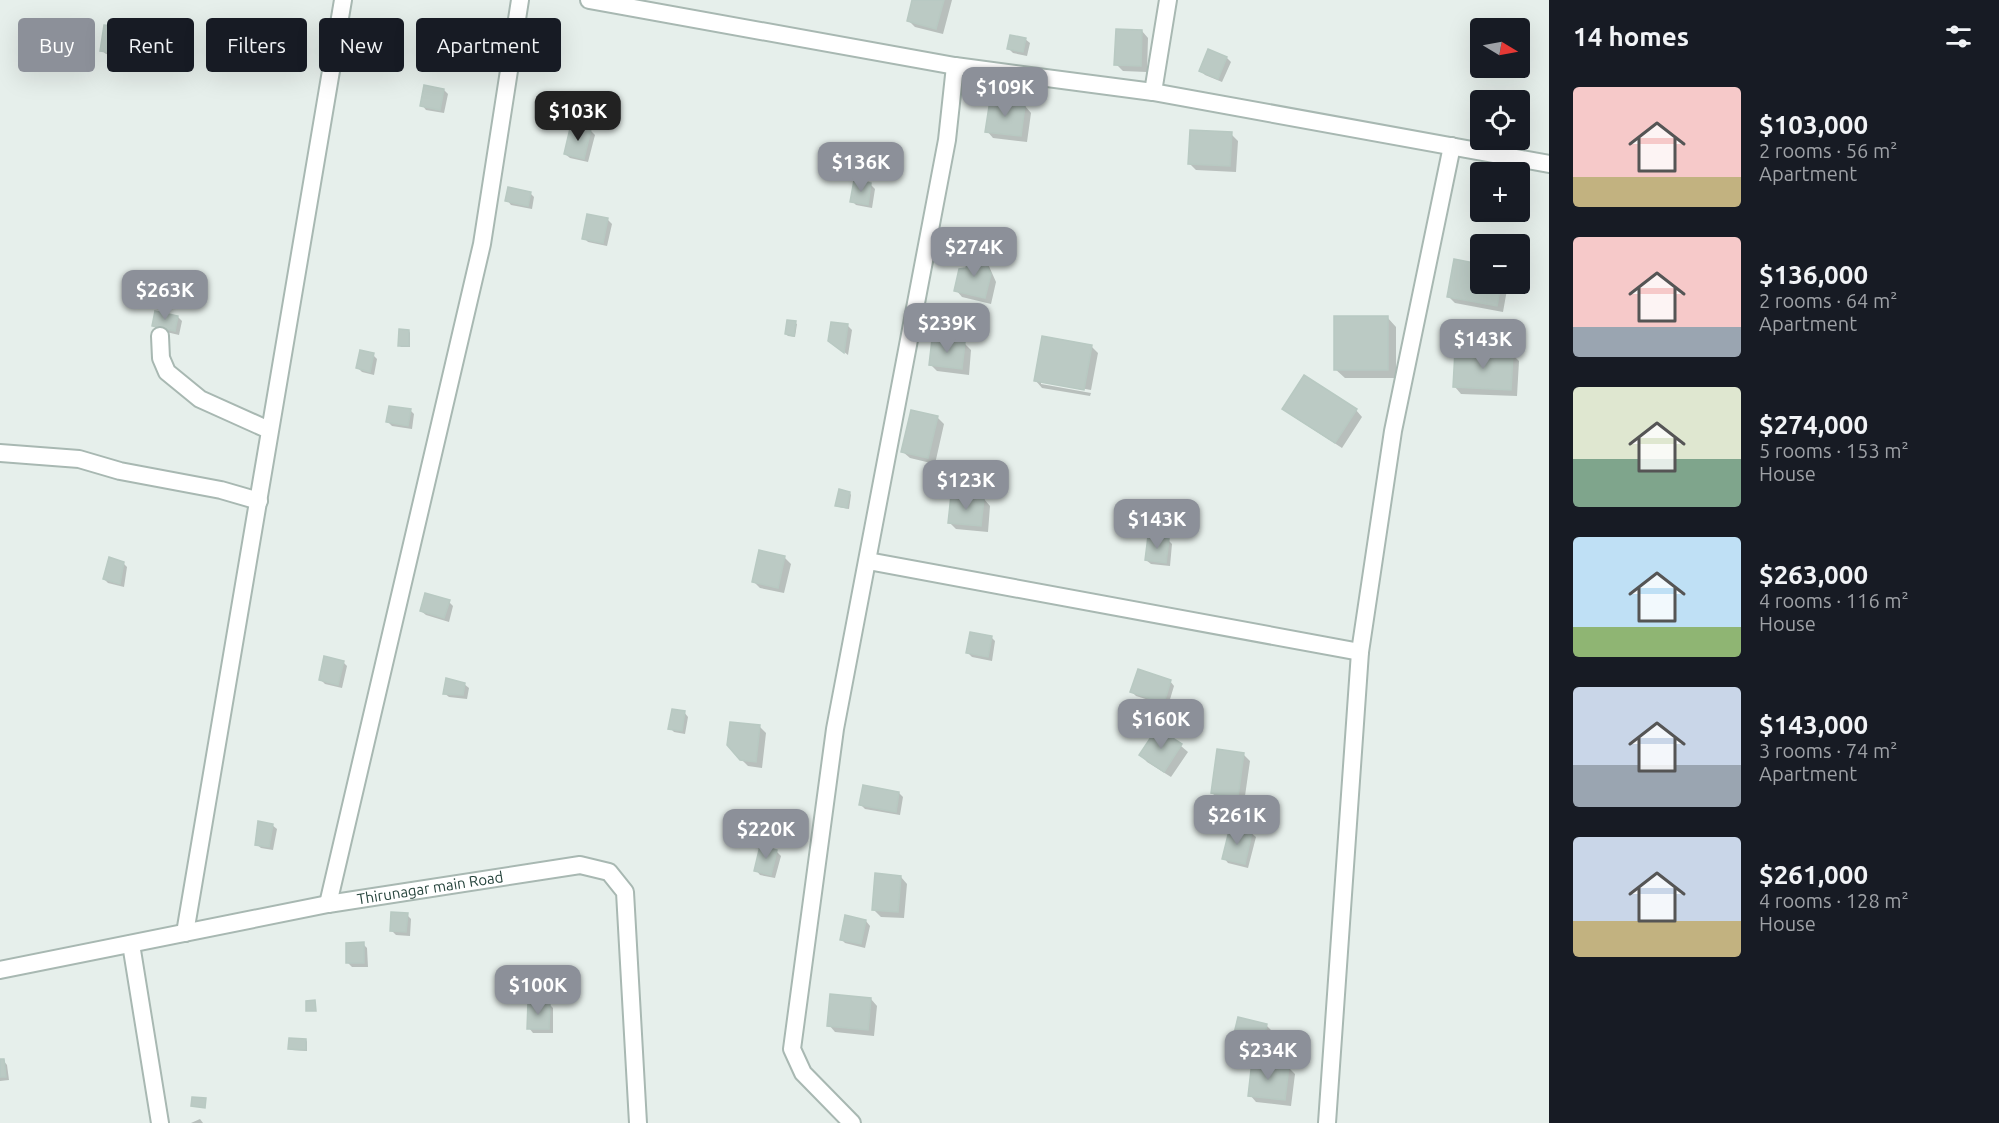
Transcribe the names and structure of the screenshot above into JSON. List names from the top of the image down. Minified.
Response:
{"streets":{"street":["Thirunagar main Road"]},"north":"right","page":{"heading":"14 homes","map_buttons":["+","−"],"chip":["Buy","Rent","Filters","New","Apartment"],"price":["$109K","$103K","$136K","$274K","$263K","$239K","$143K","$123K","$143K","$160K","$261K","$220K","$100K","$234K"],"list":[{"name":"$103,000","note":"2 rooms · 56 m² · Apartment"},{"name":"$136,000","note":"2 rooms · 64 m² · Apartment"},{"name":"$274,000","note":"5 rooms · 153 m² · House"},{"name":"$263,000","note":"4 rooms · 116 m² · House"},{"name":"$143,000","note":"3 rooms · 74 m² · Apartment"},{"name":"$261,000","note":"4 rooms · 128 m² · House"}]}}
